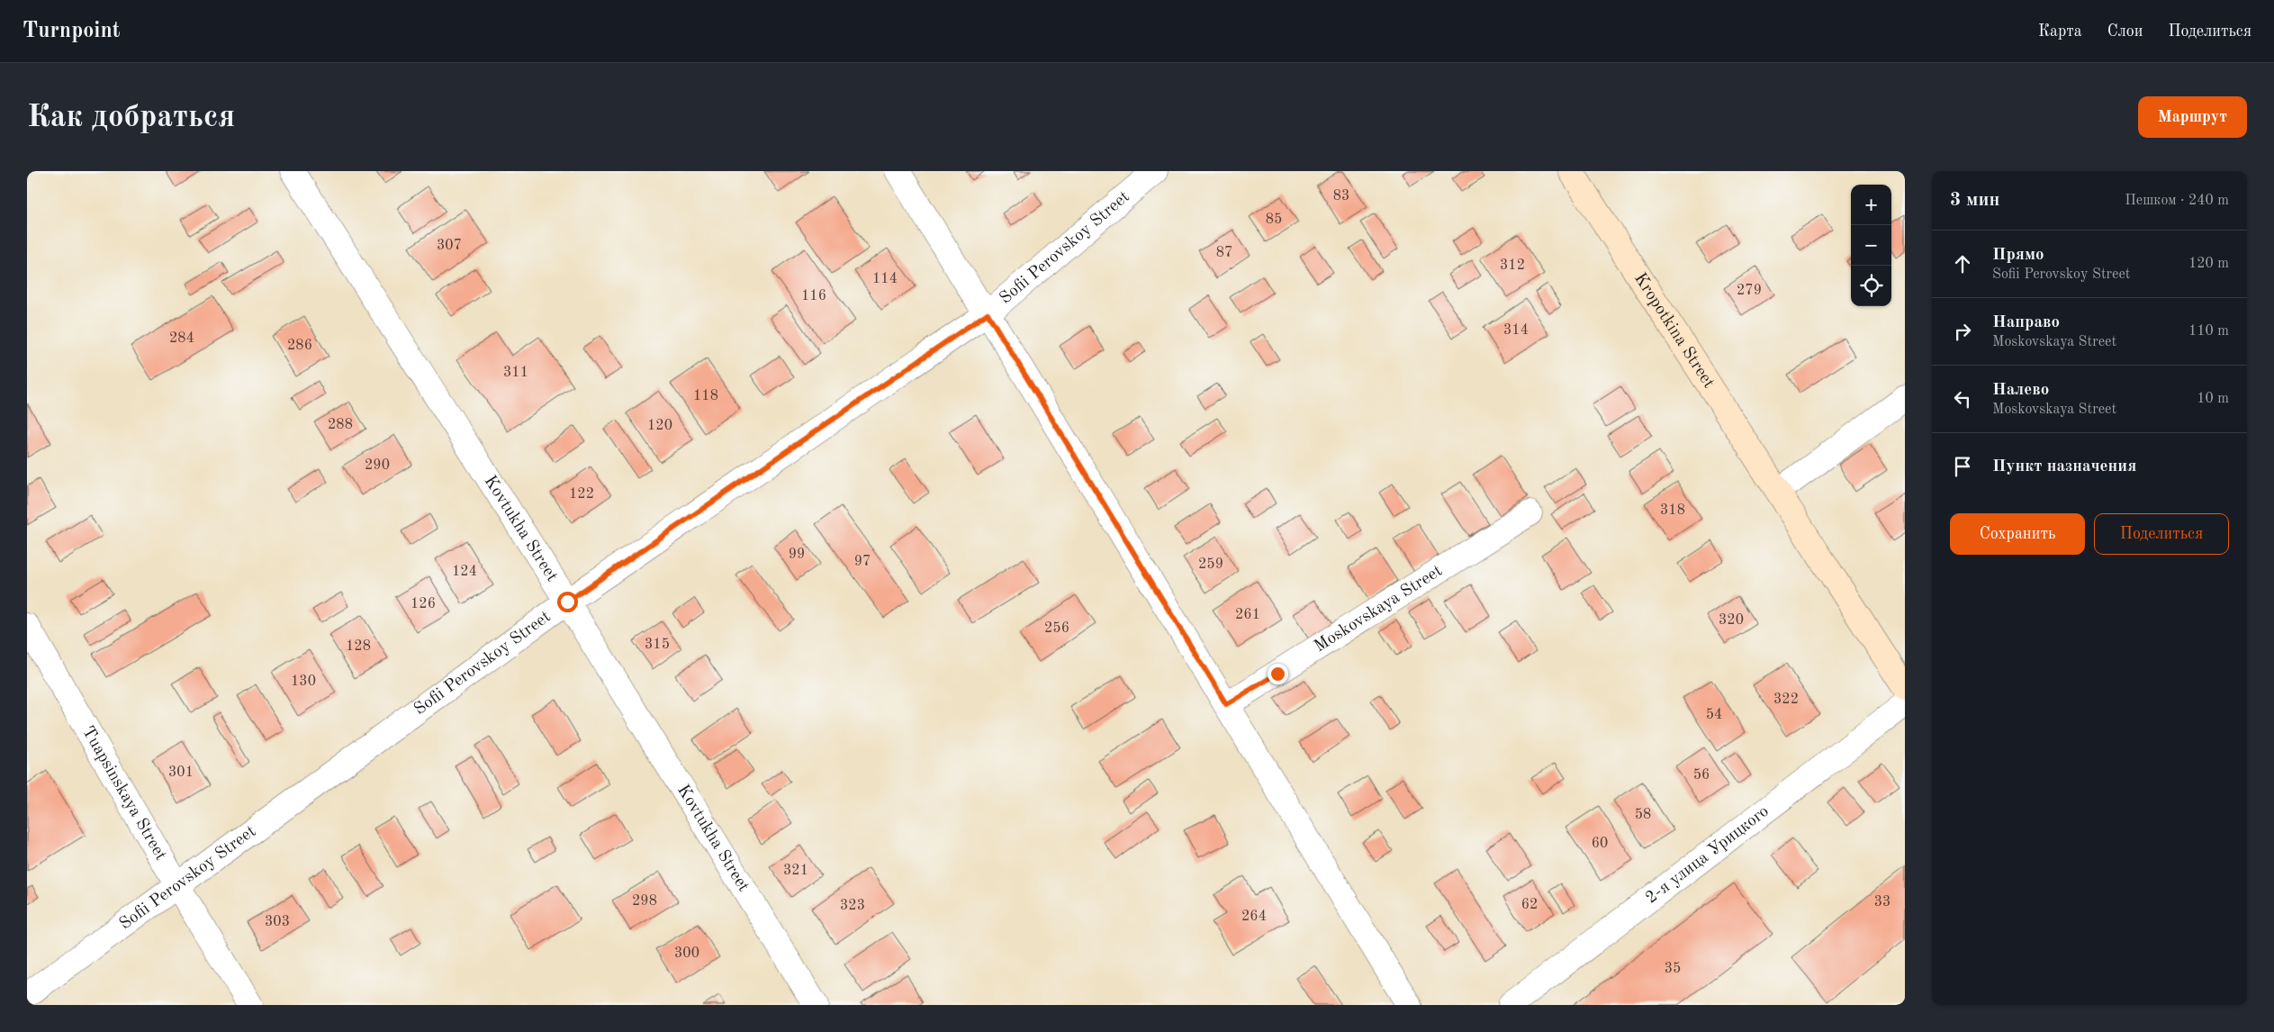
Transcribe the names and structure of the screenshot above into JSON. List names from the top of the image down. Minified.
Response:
{"streets":{"main road":["Kropotkina Street"],"street":["Sofii Perovskoy Street","Kovtukha Street","Moskovskaya Street","Tuapsinskaya Street","2-я улица Урицкого"]},"crossings":[["Sofii Perovskoy Street","Kovtukha Street"],["Sofii Perovskoy Street","Tuapsinskaya Street"]],"house_numbers":["83","85","307","87","312","114","279","116","314","284","286","311","118","288","120","290","122","318","99","97","259","124","126","261","320","256","315","128","130","322","54","301","56","58","60","321","298","33","62","323","264","303","300","35"],"page":{"header":"Turnpoint","nav":["Карта","Слои","Поделиться"],"buttons":["Маршрут",["Сохранить","Поделиться"]],"title":"Как добраться","heading":["3 мин","Пешком · 240 m"],"map_buttons":["+","−"],"list":[["Прямо","Sofii Perovskoy Street","120 m"],["Направо","Moskovskaya Street","110 m"],["Налево","Moskovskaya Street","10 m"],"Пункт назначения"]}}
